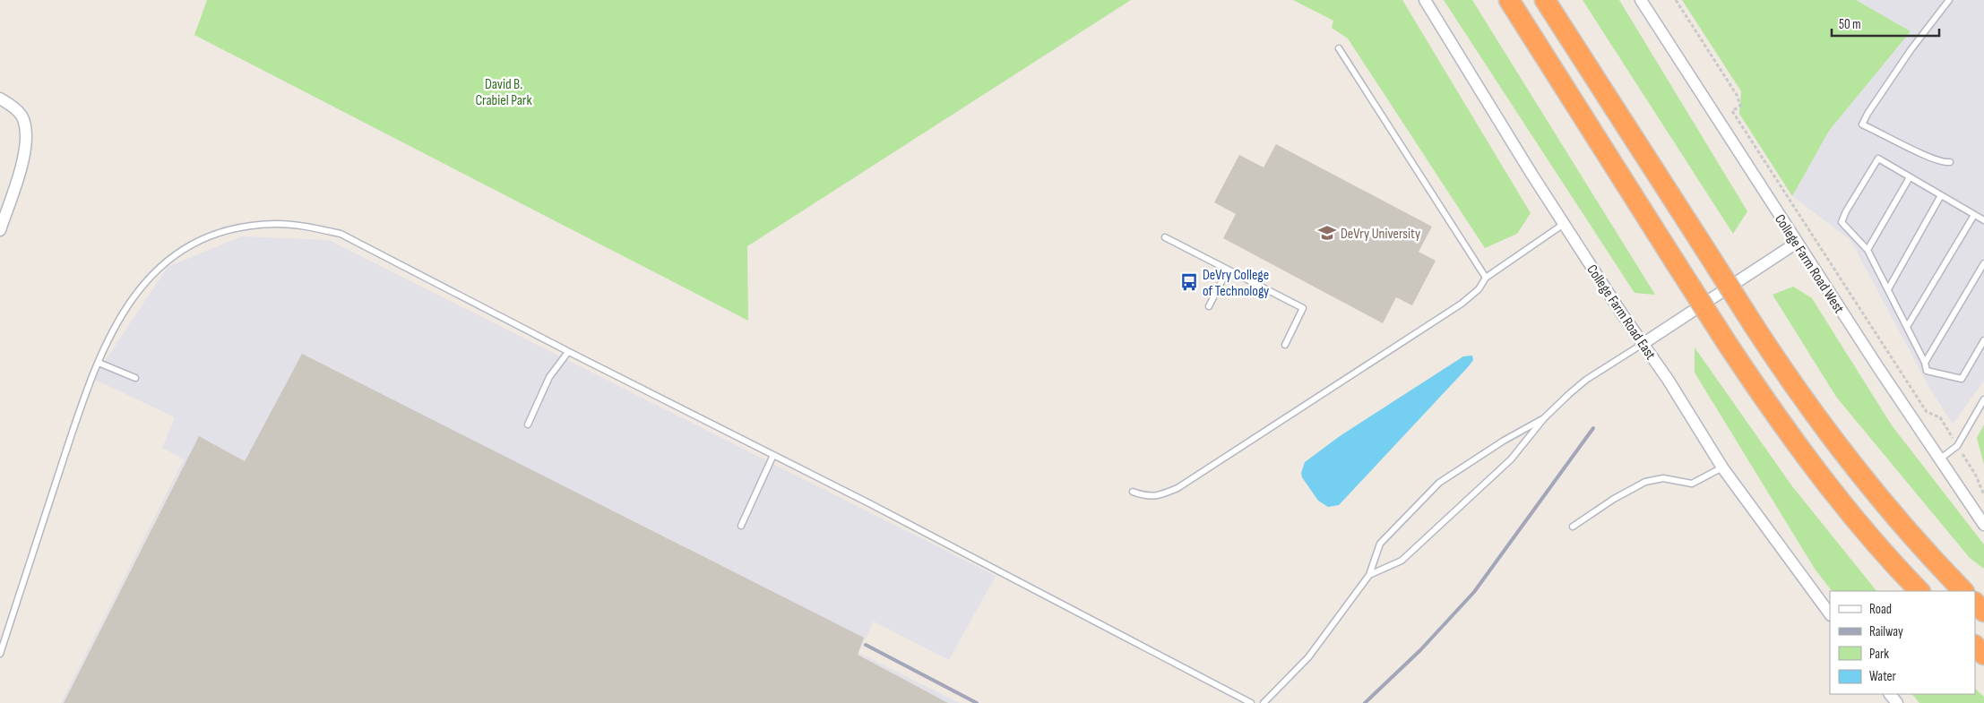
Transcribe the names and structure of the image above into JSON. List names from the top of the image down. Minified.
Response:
{"streets":{"street":["College Farm Road West","College Farm Road East"]},"parks":["David B. Crabiel Park"],"places":{"school or university":["DeVry University"],"bus stop":["DeVry College of Technology"]},"legend":["Road","Railway","Park","Water"],"scale_bar":"50 m"}
